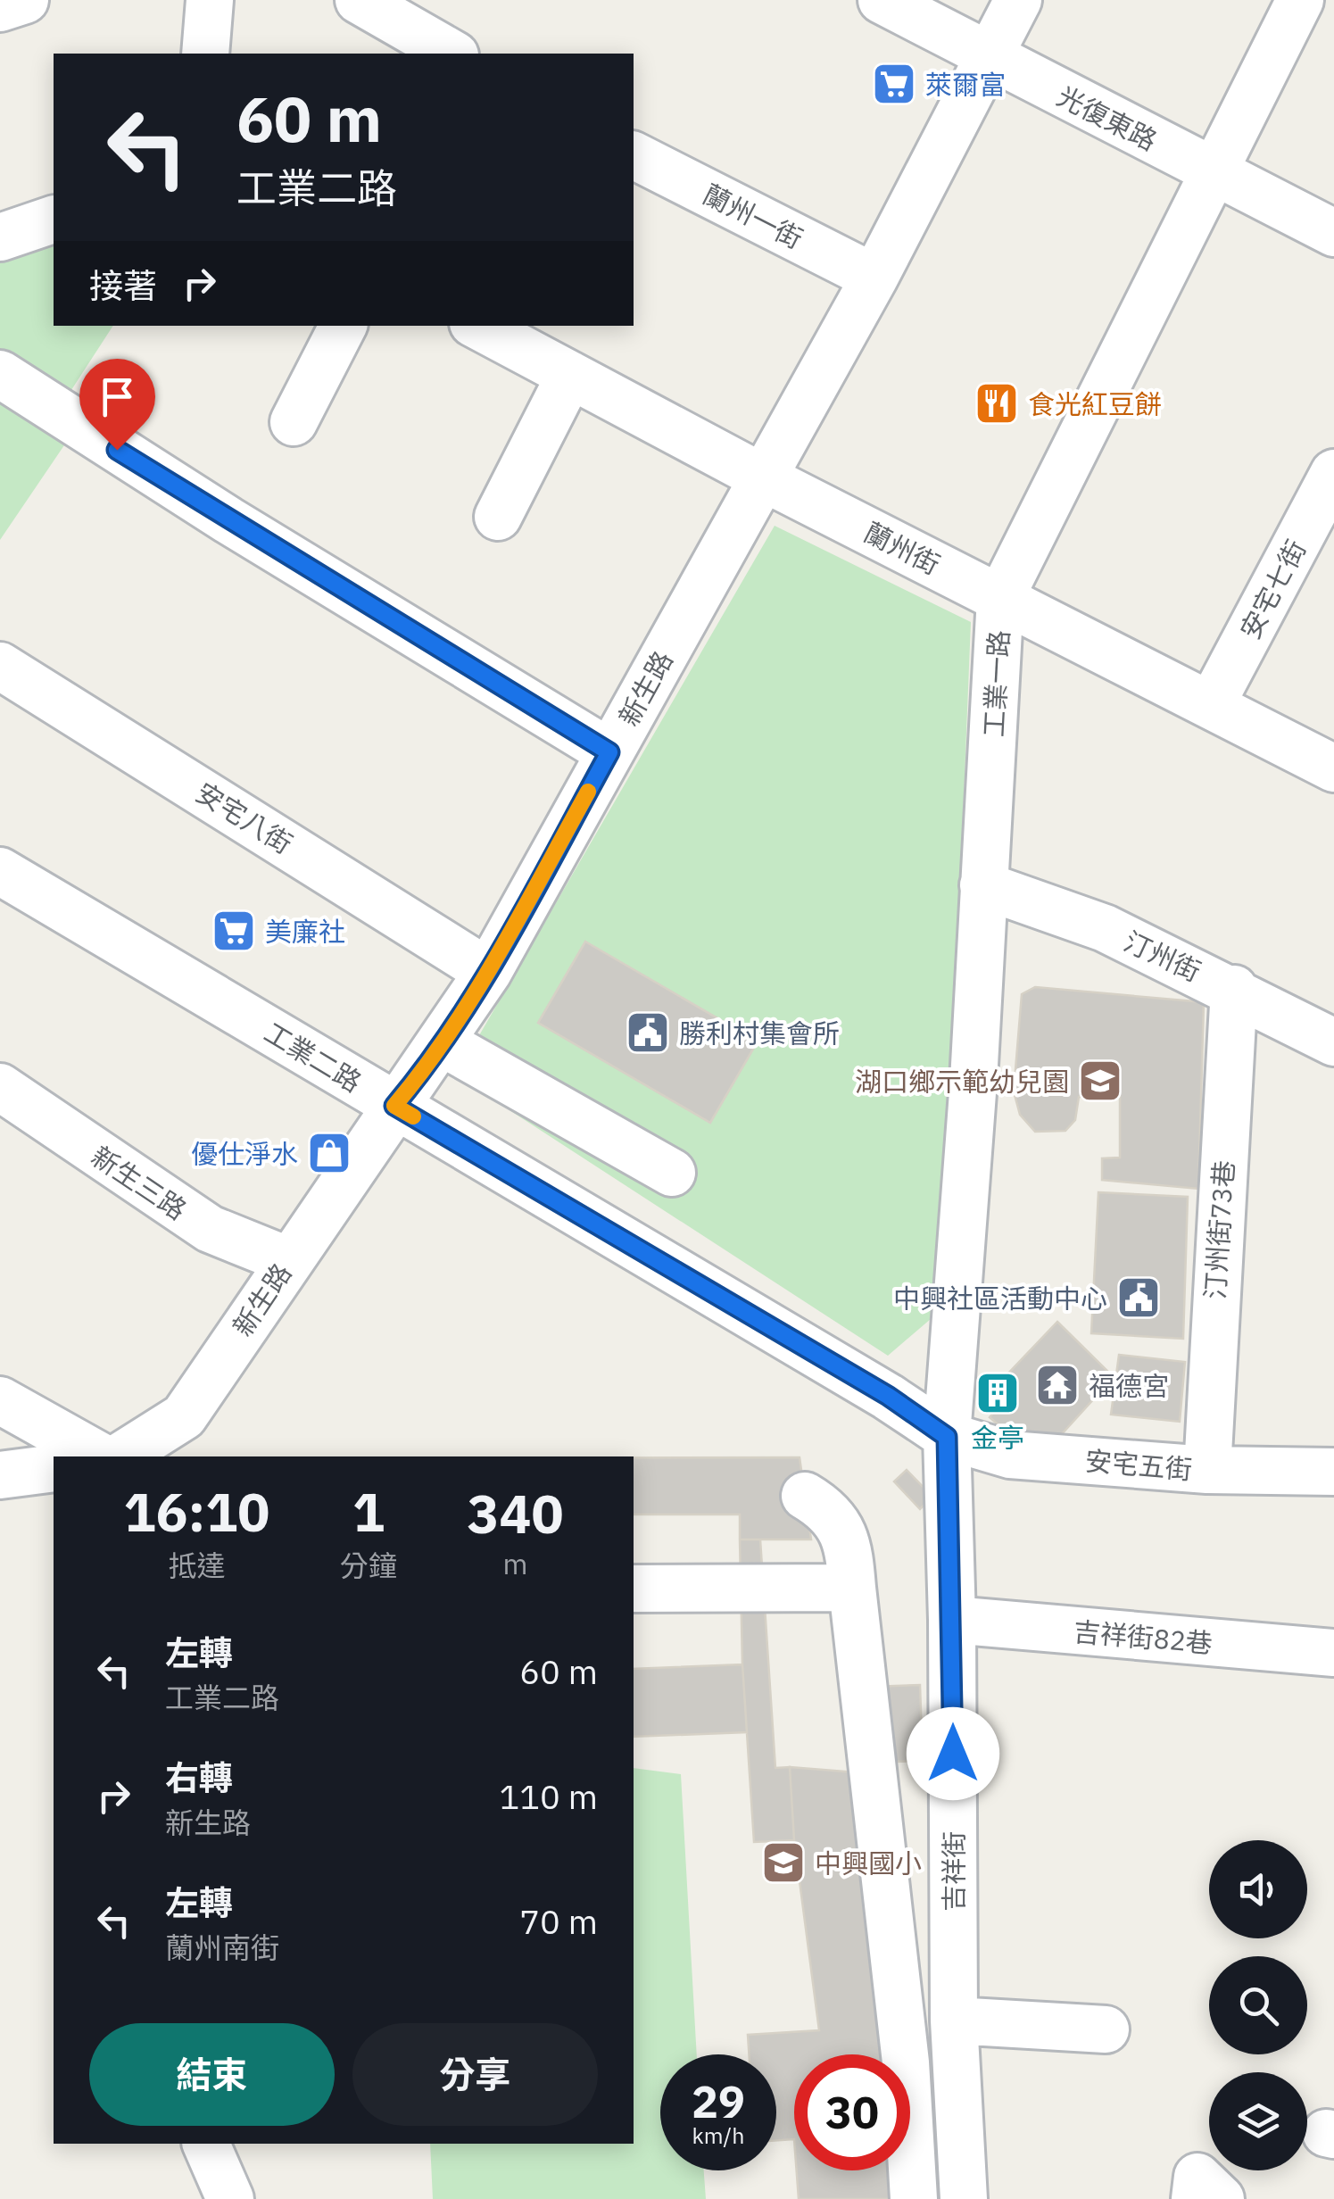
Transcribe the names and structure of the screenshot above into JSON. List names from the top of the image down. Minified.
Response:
{"streets":{"street":["光復東路","蘭州一街","蘭州街","安宅七街","工業一路","新生路","安宅八街","汀州街","工業二路","新生三路","汀州街73巷","安宅五街","吉祥街82巷","吉祥街"]},"crossings":[["光復東路","工業一路"],["光復東路","新生路"],["蘭州一街","新生路"],["蘭州街","安宅七街"],["蘭州街","工業一路"],["蘭州街","新生路"],["工業一路","汀州街"],["工業一路","工業二路"],["工業一路","安宅五街"],["工業一路","吉祥街"],["新生路","安宅八街"],["新生路","工業二路"],["新生路","新生三路"],["汀州街","汀州街73巷"],["工業二路","安宅五街"],["工業二路","吉祥街"],["汀州街73巷","安宅五街"],["安宅五街","吉祥街"],["吉祥街82巷","吉祥街"]],"places":{"supermarket":["萊爾富","美廉社"],"restaurant":["食光紅豆餅"],"public building":["勝利村集會所","中興社區活動中心"],"school or university":["湖口鄉示範幼兒園","中興國小"],"shop":["優仕淨水"],"temple":["福德宮"],"building":["金亭"]},"page":{"turn":["60 m","工業二路"],"then":"接著","eta":["16:10","抵達","1","分鐘","340","m"],"list":[{"name":"左轉","note":"工業二路","value":"60 m"},{"name":"右轉","note":"新生路","value":"110 m"},{"name":"左轉","note":"蘭州南街","value":"70 m"}],"buttons":["結束","分享"],"speed":"29 km/h","limit":"30"}}
